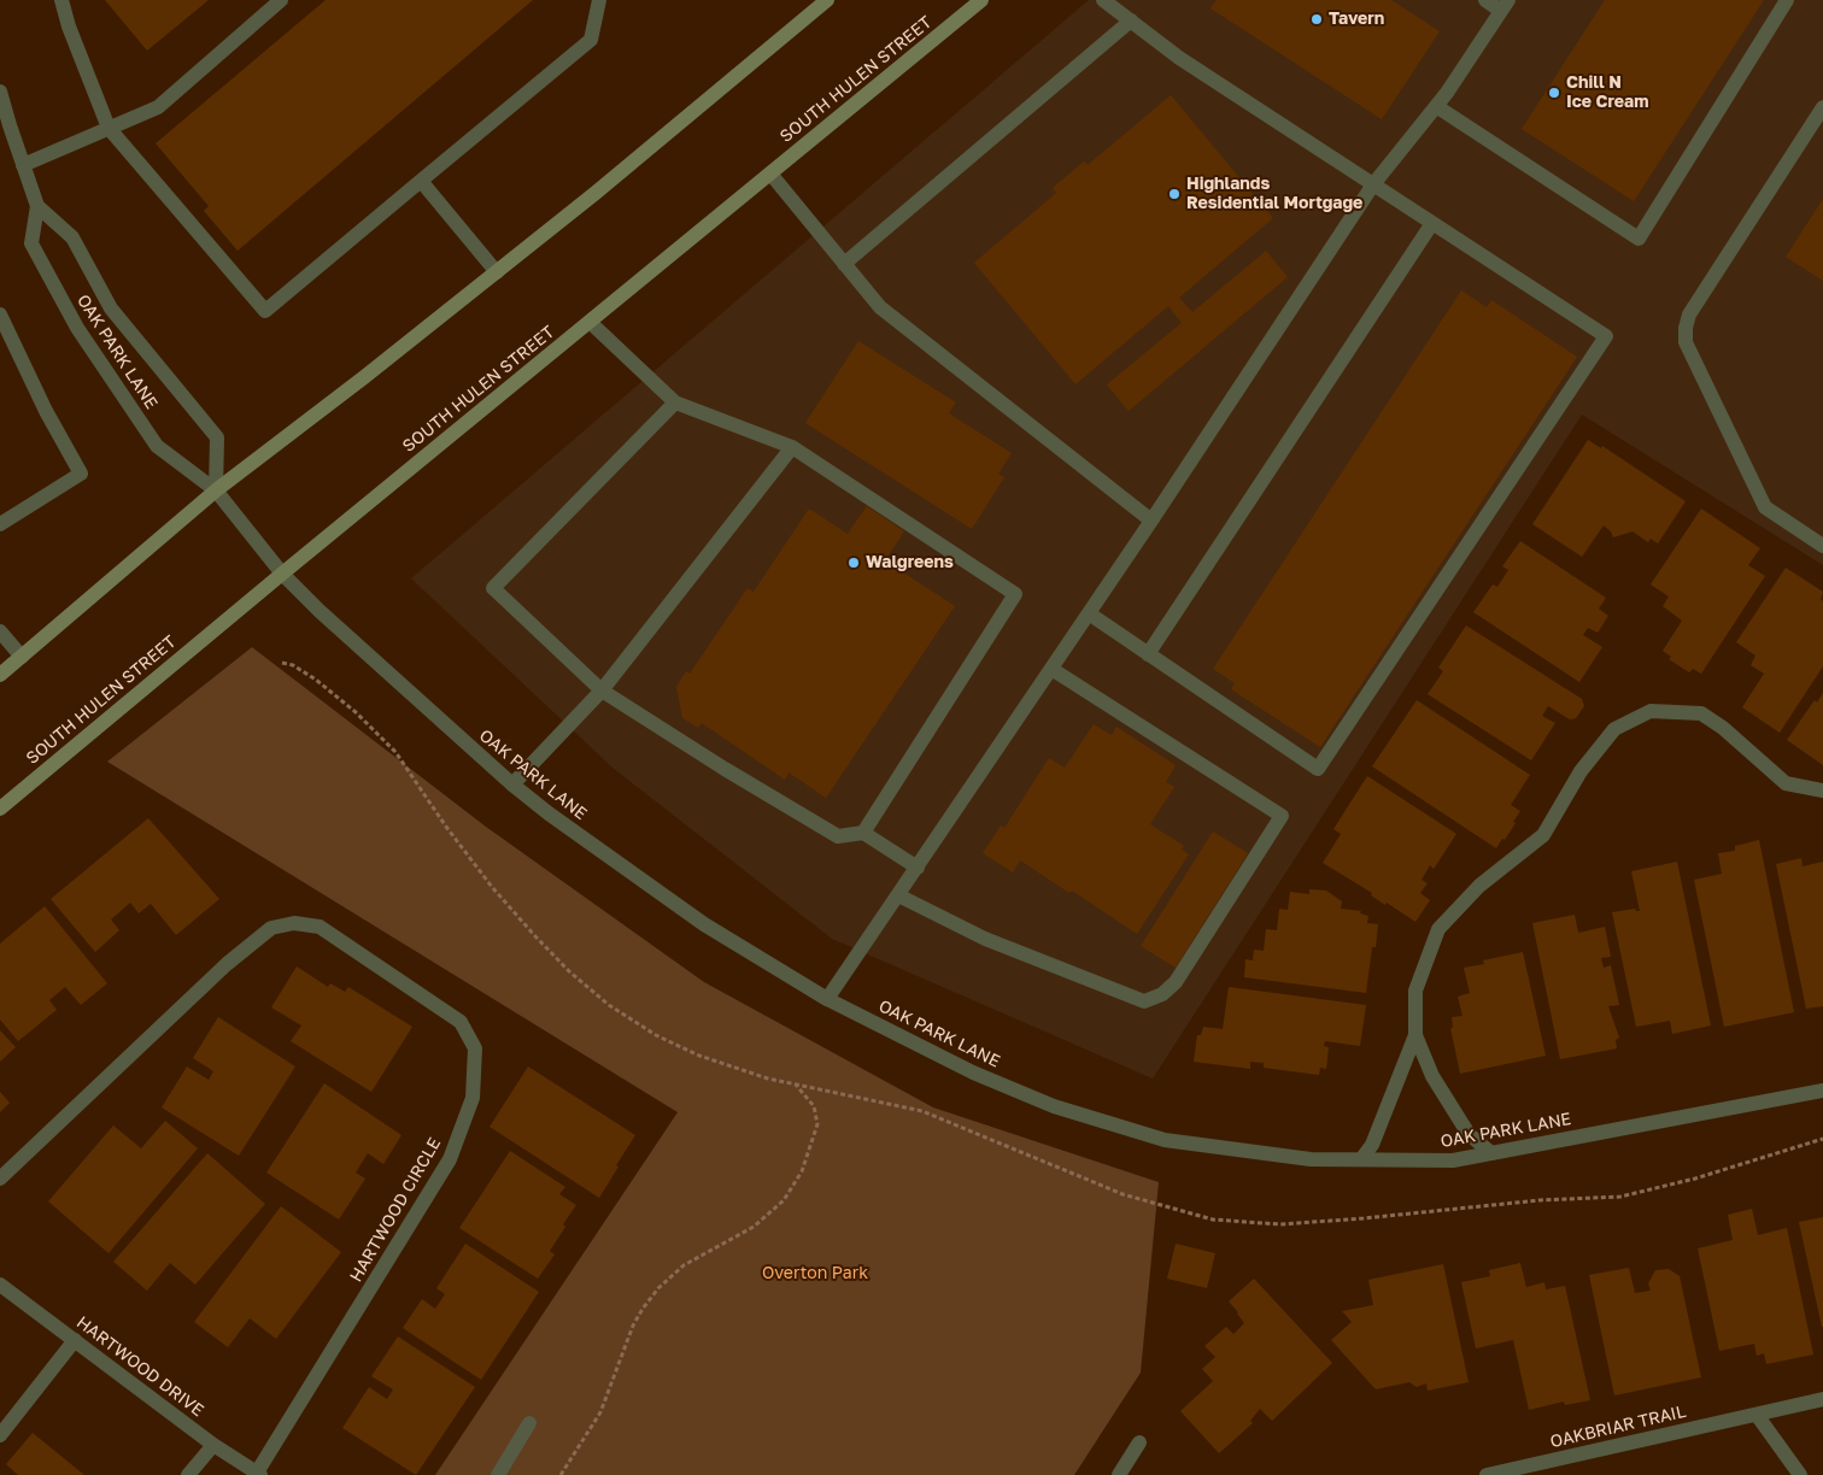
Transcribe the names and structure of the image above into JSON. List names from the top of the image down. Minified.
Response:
{"streets":{"main road":["SOUTH HULEN STREET"],"street":["OAK PARK LANE","HARTWOOD CIRCLE","HARTWOOD DRIVE","OAKBRIAR TRAIL"]},"crossings":[["SOUTH HULEN STREET","OAK PARK LANE"],["HARTWOOD CIRCLE","HARTWOOD DRIVE"]],"parks":["Overton Park"],"places":["Tavern","Chill N Ice Cream","Highlands Residential Mortgage","Walgreens"]}
